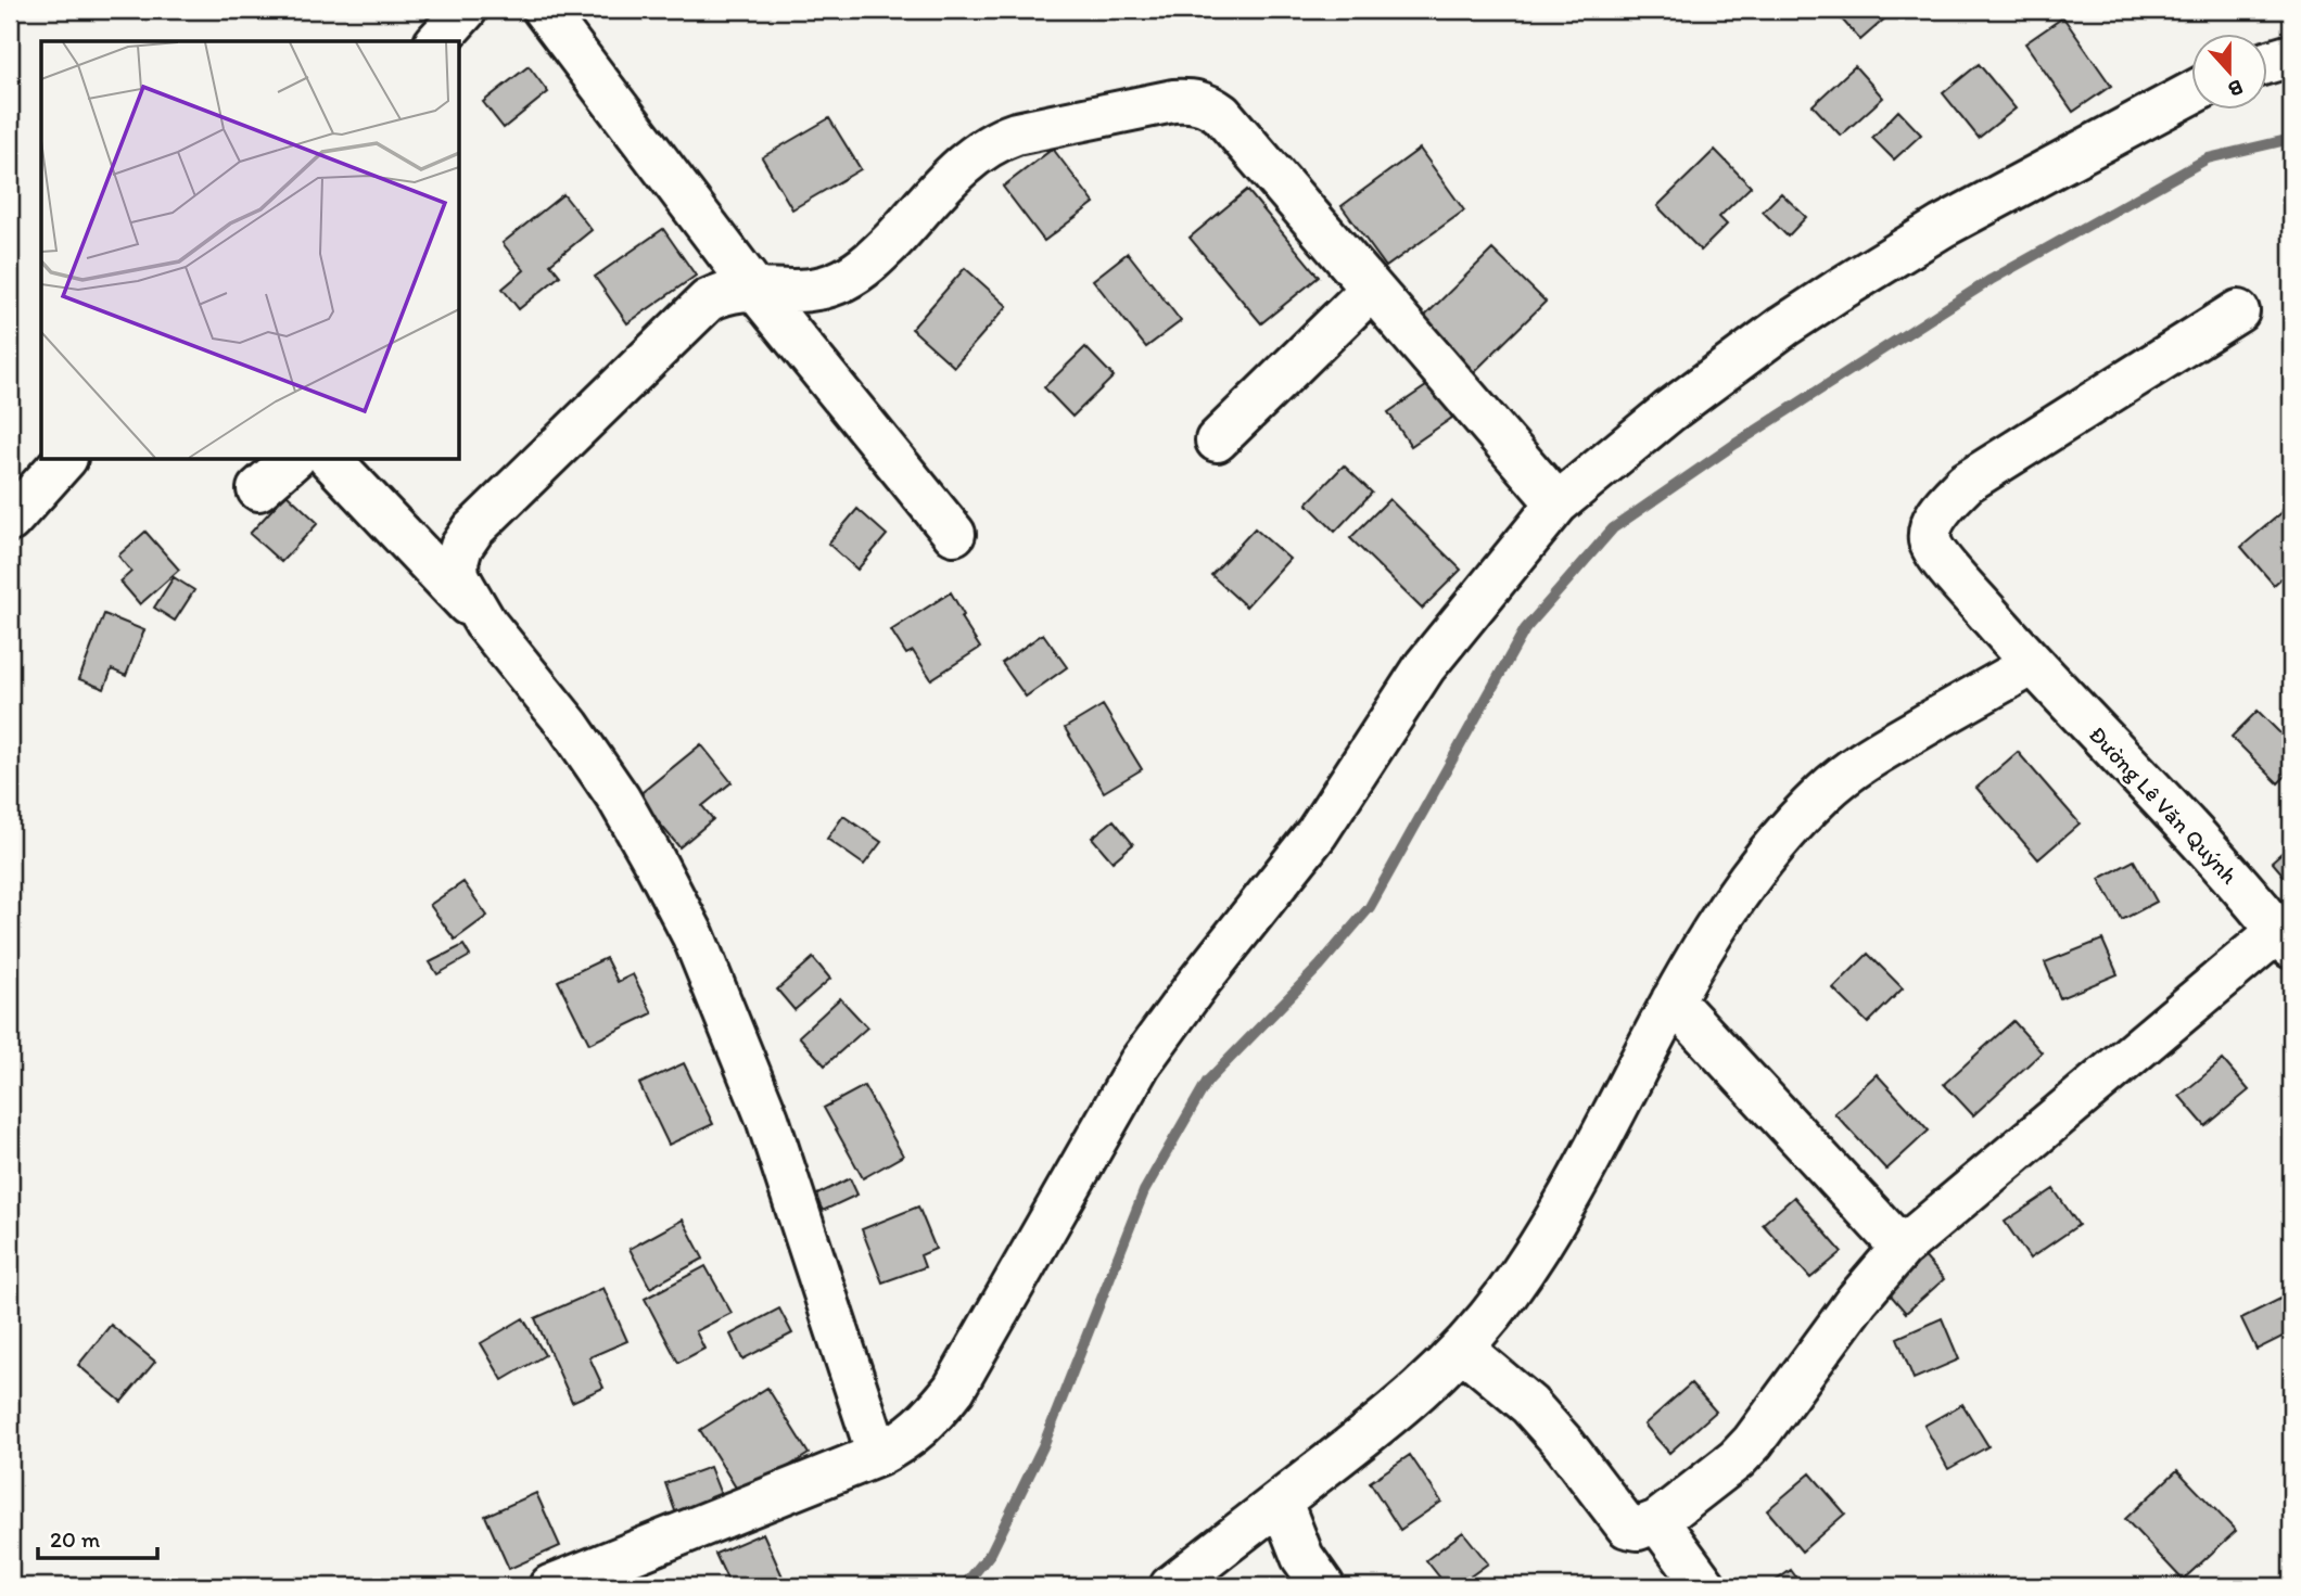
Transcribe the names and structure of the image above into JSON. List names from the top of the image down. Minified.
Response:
{"streets":{"street":["Đường Lê Văn Quýnh"]},"scale_bar":"20 m","north":"bottom"}
